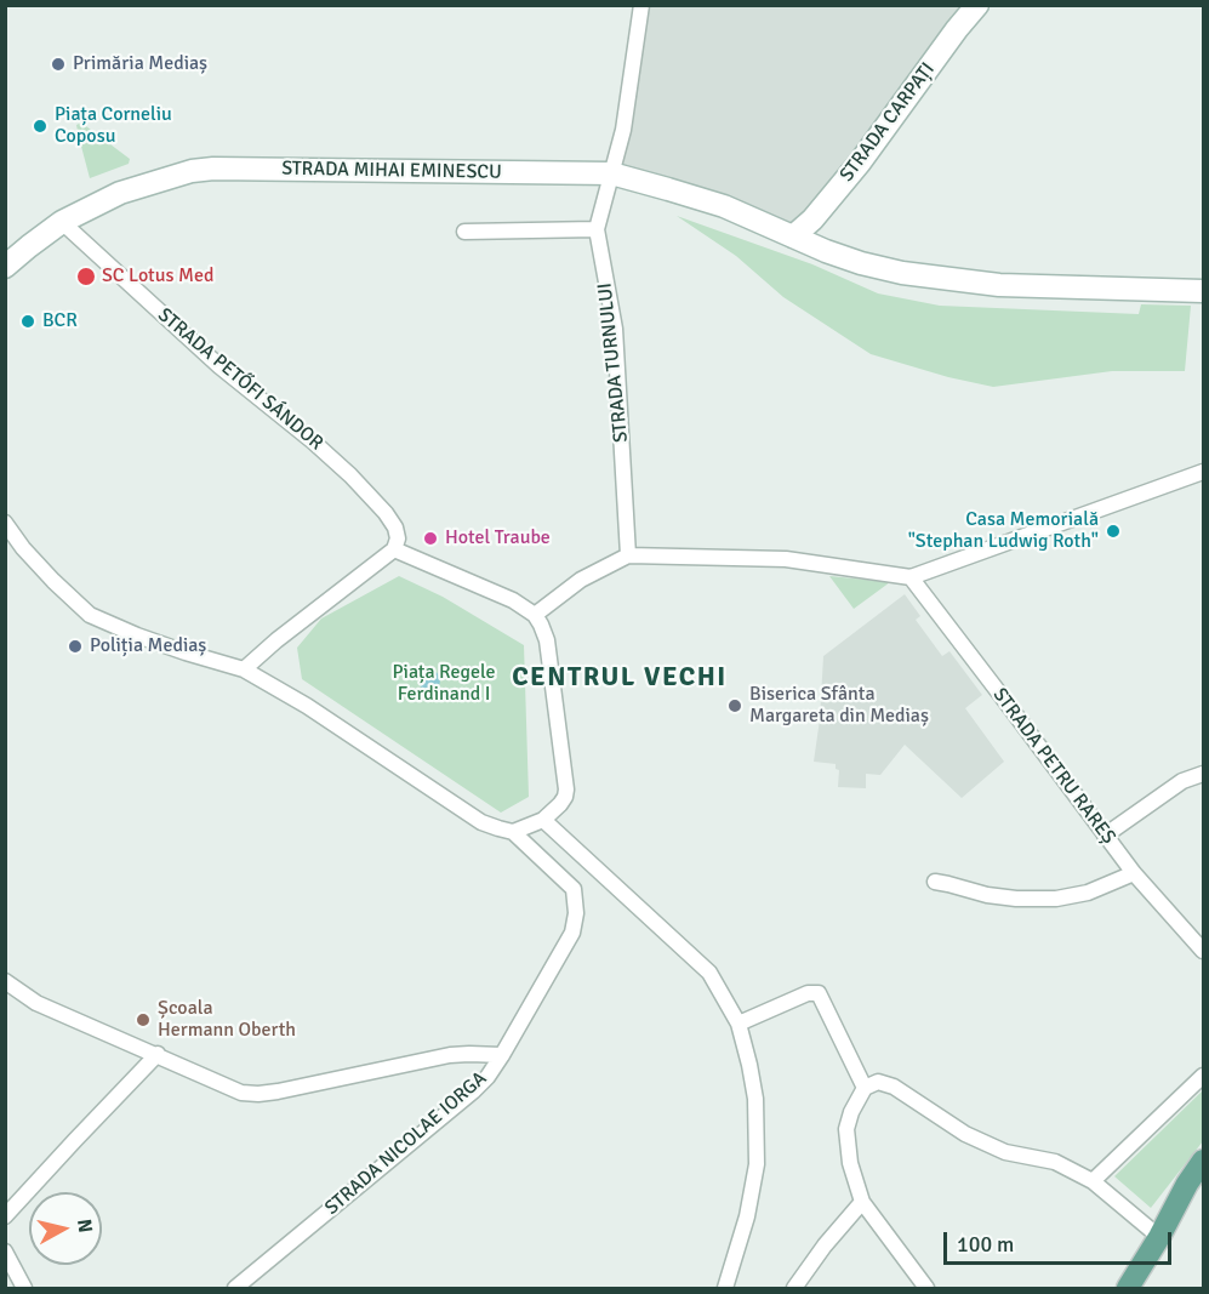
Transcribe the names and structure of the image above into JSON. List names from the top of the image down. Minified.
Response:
{"streets":{"main road":["STRADA CARPAȚI","STRADA MIHAI EMINESCU"],"street":["STRADA TURNULUI","STRADA PETŐFI SÁNDOR","STRADA PETRU RAREȘ","STRADA NICOLAE IORGA"]},"crossings":[["STRADA CARPAȚI","STRADA MIHAI EMINESCU"],["STRADA MIHAI EMINESCU","STRADA TURNULUI"],["STRADA MIHAI EMINESCU","STRADA PETŐFI SÁNDOR"]],"districts":["CENTRUL VECHI"],"parks":["Piața Regele Ferdinand I"],"places":["Primăria Mediaș","Piața Corneliu Coposu","SC Lotus Med","BCR","Casa Memorială \"Stephan Ludwig Roth\"","Hotel Traube","Poliția Mediaș","Biserica Sfânta Margareta din Mediaș","Școala Hermann Oberth"],"scale_bar":"100 m","north":"right"}
